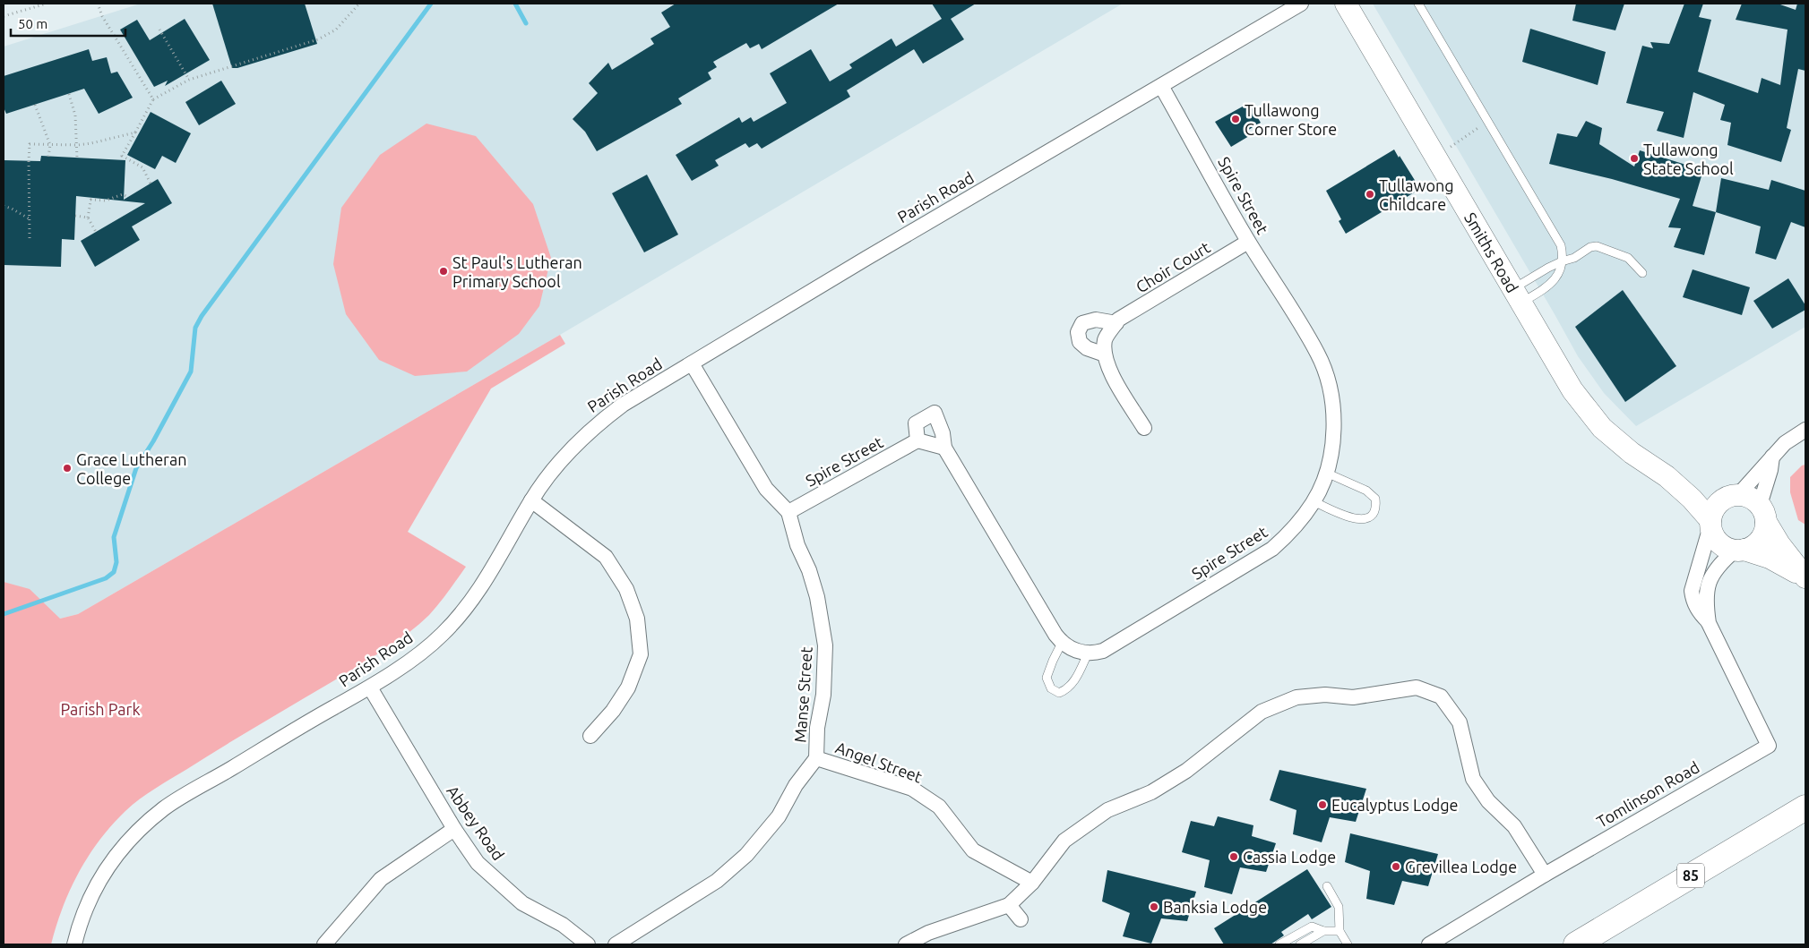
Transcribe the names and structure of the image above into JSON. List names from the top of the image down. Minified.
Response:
{"streets":{"highway":["85"],"main road":["Smiths Road"],"street":["Spire Street","Parish Road","Choir Court","Manse Street","Angel Street","Tomlinson Road","Abbey Road"]},"crossings":[["Spire Street","Parish Road"],["Spire Street","Choir Court"],["Spire Street","Manse Street"],["Parish Road","Manse Street"],["Parish Road","Abbey Road"],["Smiths Road","Tomlinson Road"],["Manse Street","Angel Street"]],"parks":["Parish Park"],"places":["Tullawong Corner Store","Tullawong State School","Tullawong Childcare","St Paul's Lutheran Primary School","Grace Lutheran College","Eucalyptus Lodge","Cassia Lodge","Grevillea Lodge","Banksia Lodge"],"scale_bar":"50 m"}
